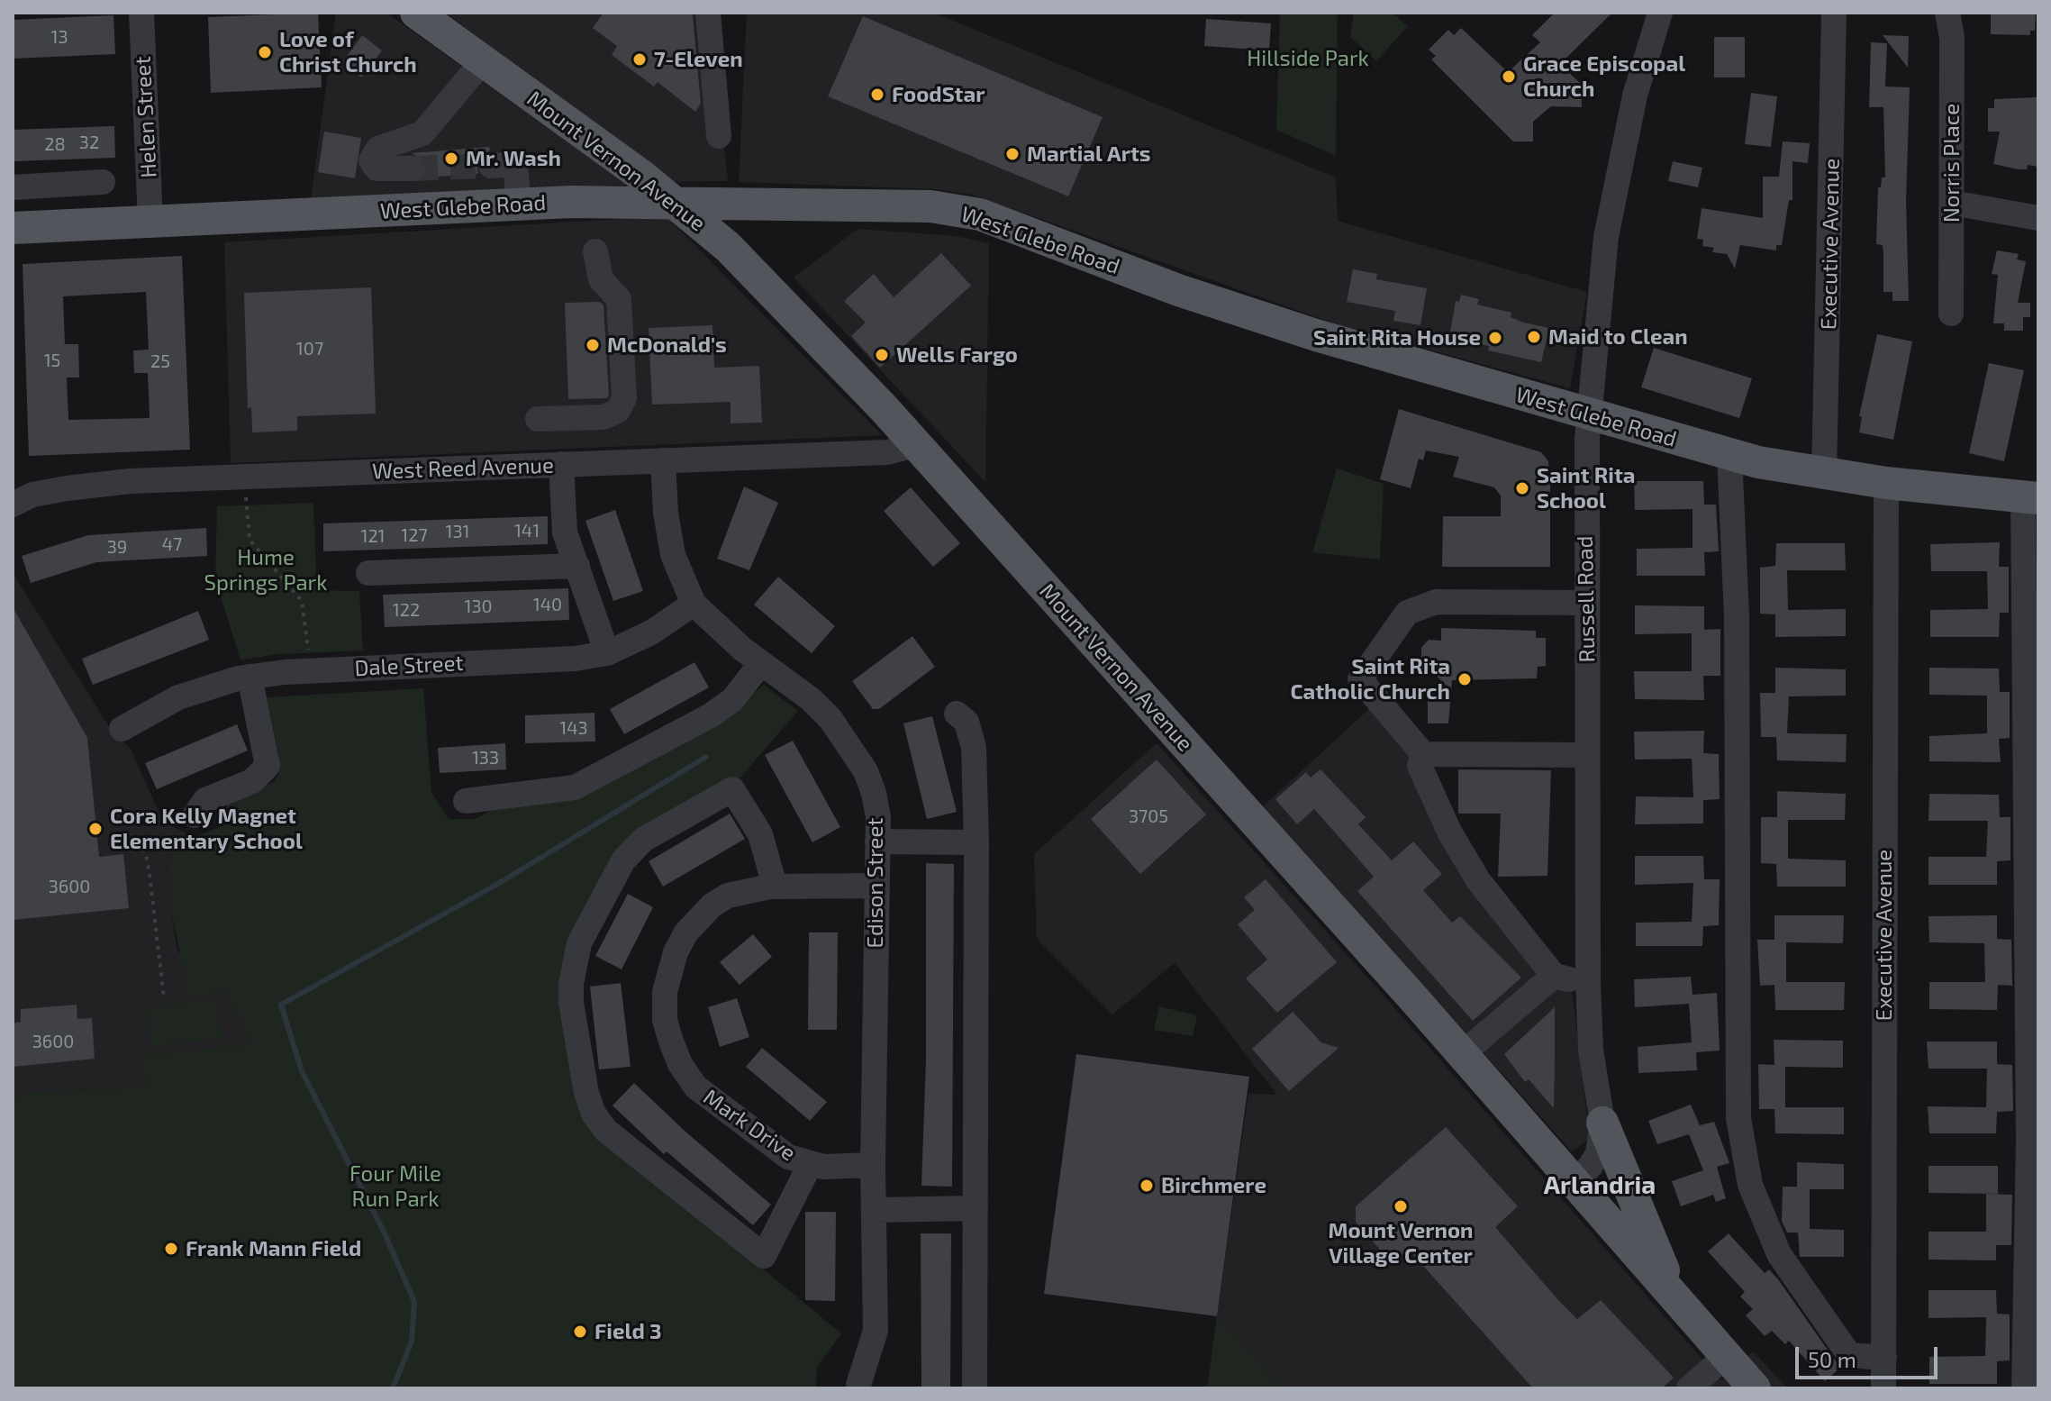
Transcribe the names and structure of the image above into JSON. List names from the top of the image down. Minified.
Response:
{"streets":{"main road":["Mount Vernon Avenue","West Glebe Road"],"street":["Helen Street","Norris Place","Executive Avenue","West Reed Avenue","Russell Road","Dale Street","Edison Street","Mark Drive"]},"crossings":[["Helen Street","West Glebe Road"],["Mount Vernon Avenue","West Glebe Road"],["Mount Vernon Avenue","West Reed Avenue"],["Mount Vernon Avenue","Russell Road"],["West Glebe Road","Executive Avenue"],["West Glebe Road","Russell Road"],["West Reed Avenue","Edison Street"],["Dale Street","Edison Street"],["Edison Street","Mark Drive"]],"districts":["Arlandria"],"parks":["Hillside Park","Hume Springs Park","Four Mile Run Park"],"places":["Love of Christ Church","7-Eleven","Grace Episcopal Church","FoodStar","Martial Arts","Mr. Wash","Maid to Clean","Saint Rita House","McDonald's","Wells Fargo","Saint Rita School","Saint Rita Catholic Church","Cora Kelly Magnet Elementary School","Birchmere","Mount Vernon Village Center","Frank Mann Field","Field 3"],"house_numbers":["13","32","28","107","15","25","141","131","127","121","47","39","140","130","122","143","133","3705","3600","3600"],"scale_bar":"50 m"}
